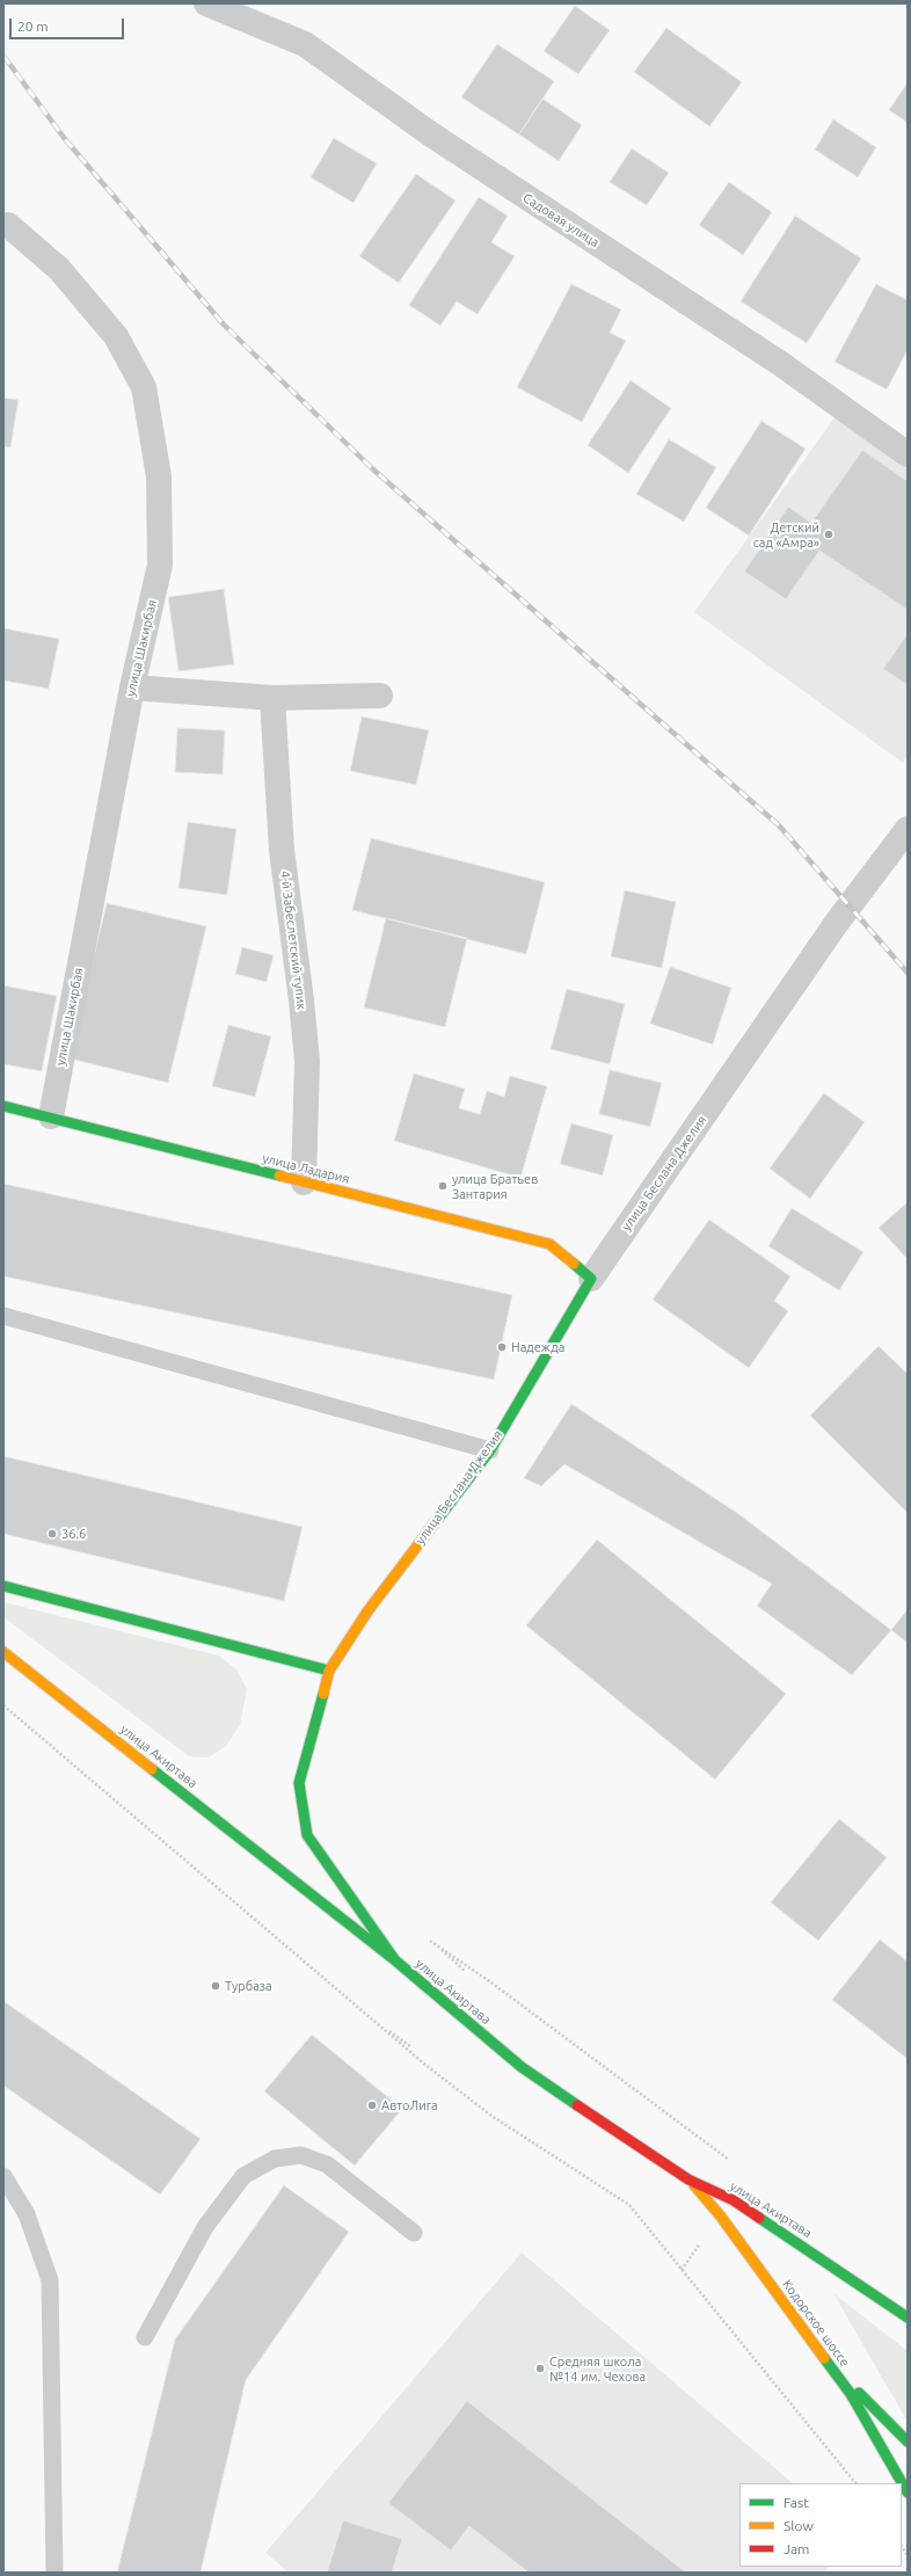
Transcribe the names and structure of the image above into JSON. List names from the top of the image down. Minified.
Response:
{"streets":{"highway":["улица Ладария","улица Беслана Джелия","улица Акиртава","Кодорское шоссе"],"street":["Садовая улица","улица Шакирбая","4-й Забеслетский тупик"]},"crossings":[["улица Шакирбая","улица Ладария"],["4-й Забеслетский тупик","улица Ладария"],["улица Ладария","улица Беслана Джелия"],["улица Беслана Джелия","улица Акиртава"],["улица Акиртава","Кодорское шоссе"]],"places":["Детский сад «Амра»","улица Братьев Зантария","Надежда","36.6","Турбаза","АвтоЛига","Средняя школа №14 им. Чехова"],"legend":["Fast","Slow","Jam"],"scale_bar":"20 m"}
